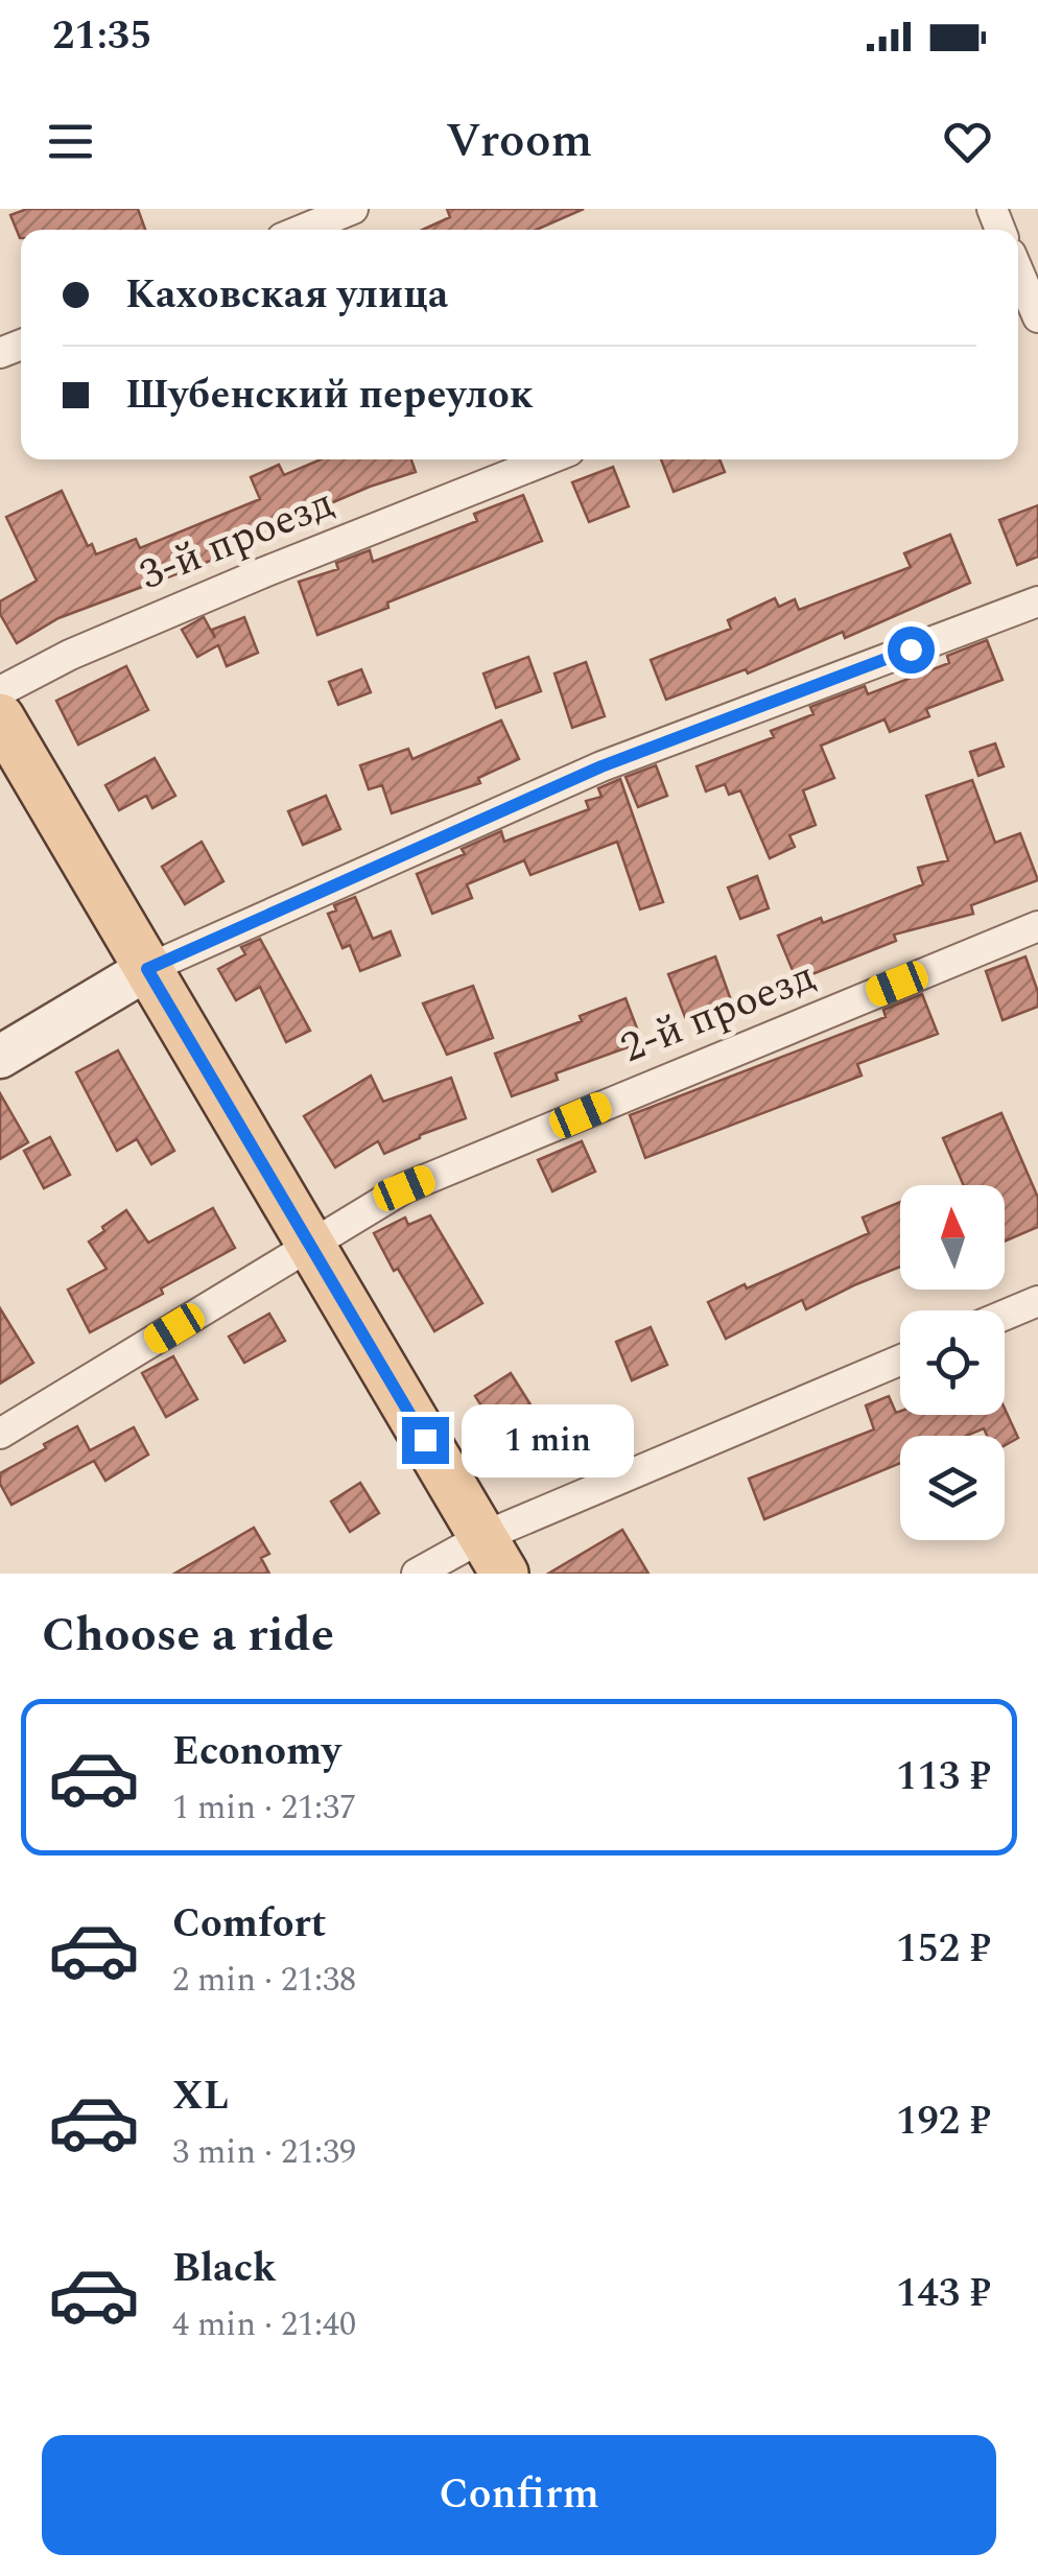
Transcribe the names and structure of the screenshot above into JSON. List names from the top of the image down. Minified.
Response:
{"streets":{"street":["3-й проезд","2-й проезд"]},"north":"top","page":{"status":"21:35","header":"Vroom","banner":["Каховская улица","Шубенский переулок"],"bubble":"1 min","heading":"Choose a ride","list":[{"name":"Economy","note":"1 min · 21:37","value":"113 ₽"},{"name":"Comfort","note":"2 min · 21:38","value":"152 ₽"},{"name":"XL","note":"3 min · 21:39","value":"192 ₽"},{"name":"Black","note":"4 min · 21:40","value":"143 ₽"}],"buttons":"Confirm"}}
